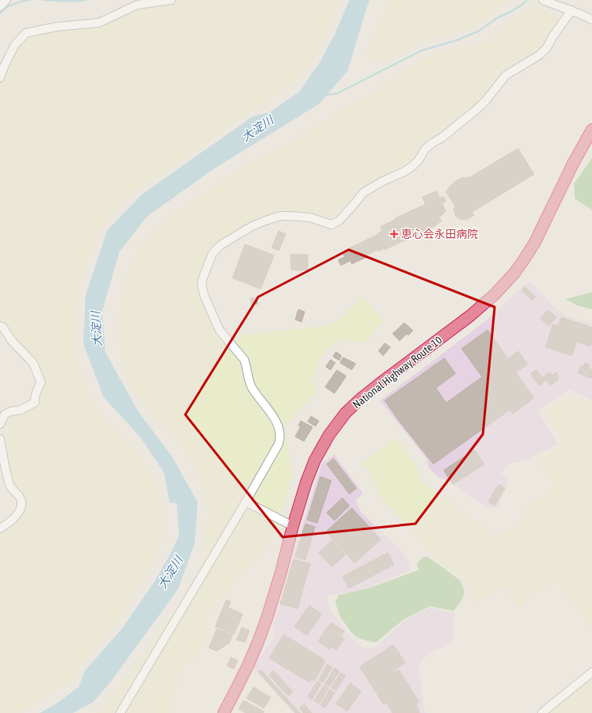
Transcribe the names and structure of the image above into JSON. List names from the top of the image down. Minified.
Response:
{"streets":{"highway":["National Highway Route 10"]},"water":["大淀川"],"places":{"health":["恵心会永田病院"]}}
